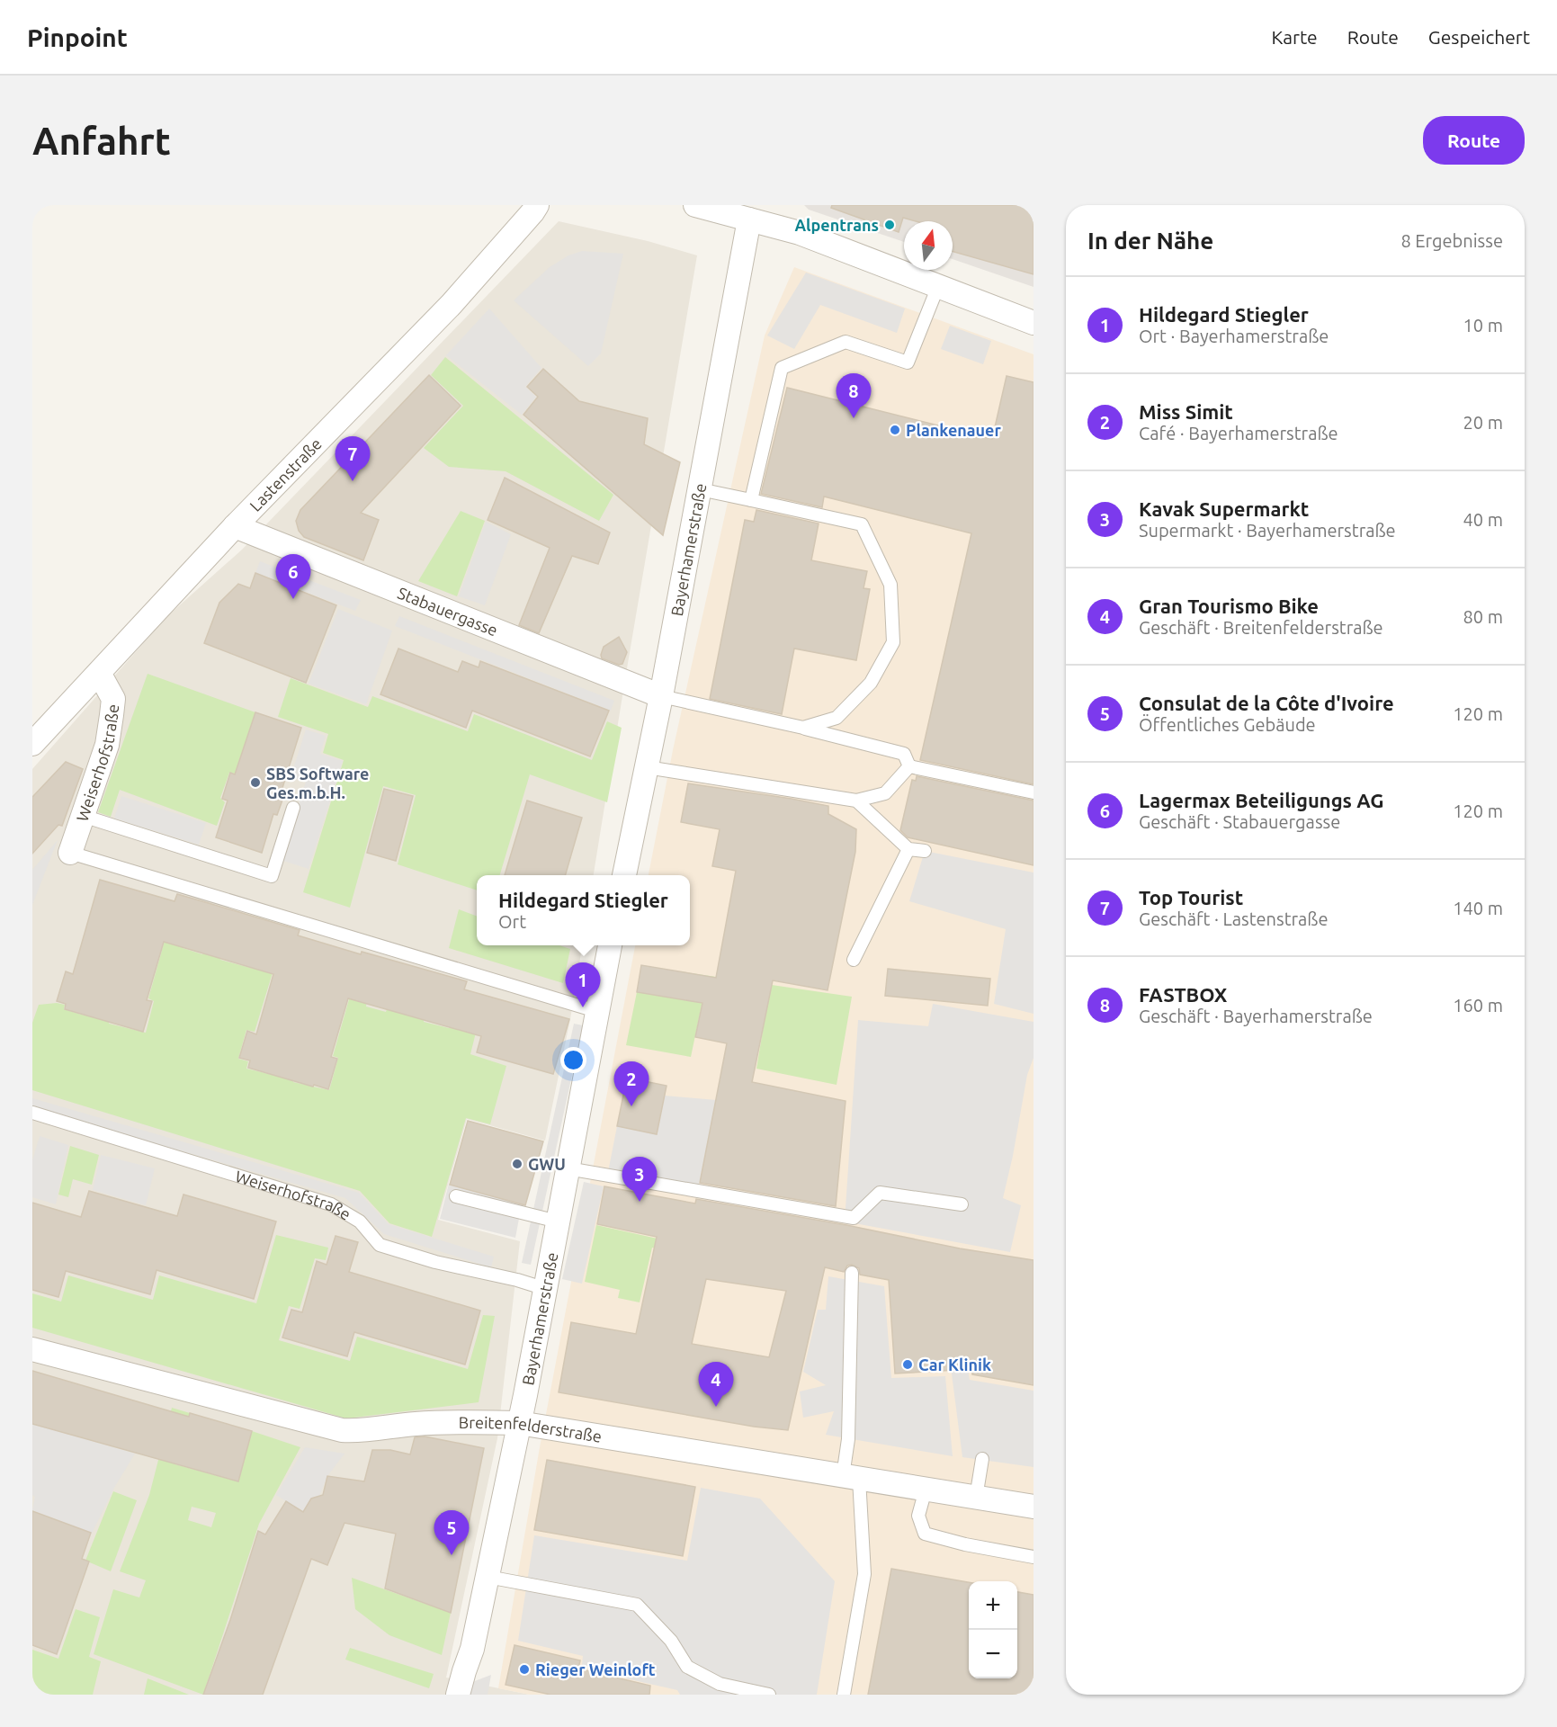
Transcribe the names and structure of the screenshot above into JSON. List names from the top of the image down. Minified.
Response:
{"streets":{"street":["Lastenstraße","Bayerhamerstraße","Stabauergasse","Weiserhofstraße","Breitenfelderstraße"]},"crossings":[["Lastenstraße","Stabauergasse"],["Lastenstraße","Weiserhofstraße"],["Bayerhamerstraße","Stabauergasse"],["Bayerhamerstraße","Weiserhofstraße"],["Bayerhamerstraße","Breitenfelderstraße"]],"places":["Alpentrans","Plankenauer","SBS Software Ges.m.b.H.","GWU","Car Klinik","Rieger Weinloft"],"north":"top","page":{"header":"Pinpoint","nav":["Karte","Route","Gespeichert"],"buttons":"Route","title":"Anfahrt","heading":["In der Nähe","8 Ergebnisse"],"list":[{"mark":"1","name":"Hildegard Stiegler","note":"Ort · Bayerhamerstraße","value":"10 m"},{"mark":"2","name":"Miss Simit","note":"Café · Bayerhamerstraße","value":"20 m"},{"mark":"3","name":"Kavak Supermarkt","note":"Supermarkt · Bayerhamerstraße","value":"40 m"},{"mark":"4","name":"Gran Tourismo Bike","note":"Geschäft · Breitenfelderstraße","value":"80 m"},{"mark":"5","name":"Consulat de la Côte d'Ivoire","note":"Öffentliches Gebäude","value":"120 m"},{"mark":"6","name":"Lagermax Beteiligungs AG","note":"Geschäft · Stabauergasse","value":"120 m"},{"mark":"7","name":"Top Tourist","note":"Geschäft · Lastenstraße","value":"140 m"},{"mark":"8","name":"FASTBOX","note":"Geschäft · Bayerhamerstraße","value":"160 m"}],"pins":["8","7","6","1","2","3","4","5"],"popup":["Hildegard Stiegler","Ort"],"map_buttons":["+","−"]}}
